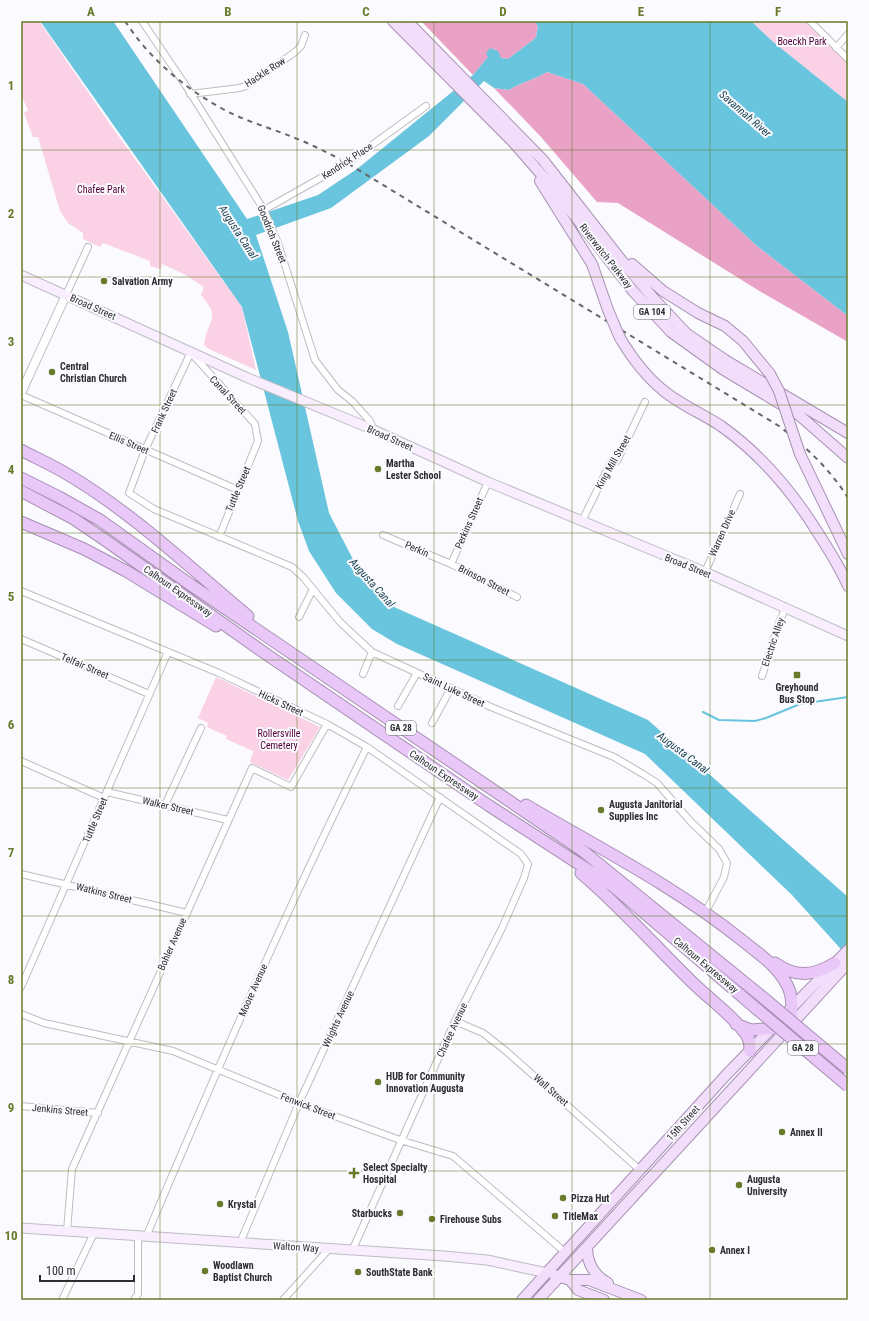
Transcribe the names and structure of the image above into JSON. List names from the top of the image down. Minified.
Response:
{"streets":{"highway":["Calhoun Expressway","GA 28"],"main road":["Riverwatch Parkway","Broad Street","GA 104","15th Street","Walton Way"],"street":["Hackle Row","Kendrick Place","Goodrich Street","Canal Street","Frank Street","Ellis Street","King Mill Street","Tuttle Street","Perkins Street","Warren Drive","Perkin","Brinson Street","Electric Alley","Telfair Street","Saint Luke Street","Hicks Street","Walker Street","Watkins Street","Bohler Avenue","Moore Avenue","Wrights Avenue","Chafee Avenue","Wall Street","Fenwick Street","Jenkins Street"]},"crossings":[["Hackle Row","Goodrich Street"],["Kendrick Place","Goodrich Street"],["Goodrich Street","Broad Street"],["Broad Street","Canal Street"],["Broad Street","Frank Street"],["Broad Street","King Mill Street"],["Broad Street","Perkins Street"],["Broad Street","Warren Drive"],["Broad Street","Electric Alley"],["Canal Street","Frank Street"],["Canal Street","Tuttle Street"],["Frank Street","Ellis Street"],["Frank Street","Saint Luke Street"],["Ellis Street","Tuttle Street"],["Tuttle Street","Telfair Street"],["Tuttle Street","Saint Luke Street"],["Tuttle Street","Hicks Street"],["Tuttle Street","Walker Street"],["Tuttle Street","Watkins Street"],["Perkins Street","Perkin"],["Perkins Street","Brinson Street"],["Perkin","Brinson Street"],["Hicks Street","Bohler Avenue"],["Hicks Street","Moore Avenue"],["Hicks Street","Wrights Avenue"],["Hicks Street","Chafee Avenue"],["Walker Street","Bohler Avenue"],["Watkins Street","Bohler Avenue"],["Bohler Avenue","Fenwick Street"],["Bohler Avenue","Jenkins Street"],["Bohler Avenue","Walton Way"],["Moore Avenue","Fenwick Street"],["Moore Avenue","Walton Way"],["Wrights Avenue","Fenwick Street"],["Wrights Avenue","Walton Way"],["Chafee Avenue","Wall Street"],["Chafee Avenue","Fenwick Street"],["Chafee Avenue","Walton Way"],["Wall Street","15th Street"],["Fenwick Street","15th Street"],["15th Street","Walton Way"]],"water":["Savannah River","Augusta Canal"],"parks":["Boeckh Park","Chafee Park","Rollersville Cemetery"],"places":{"other":["Salvation Army","Central Christian Church","Martha Lester School","Augusta Janitorial Supplies Inc","HUB for Community Innovation Augusta","Annex II","Augusta University","Pizza Hut","Krystal","Starbucks","TitleMax","Firehouse Subs","Annex I","Woodlawn Baptist Church","SouthState Bank"],"transit":["Greyhound Bus Stop"],"health":["Select Specialty Hospital"]},"scale_bar":"100 m","grid":{"columns":["A","B","C","D","E","F"],"rows":["1","2","3","4","5","6","7","8","9","10"]}}
